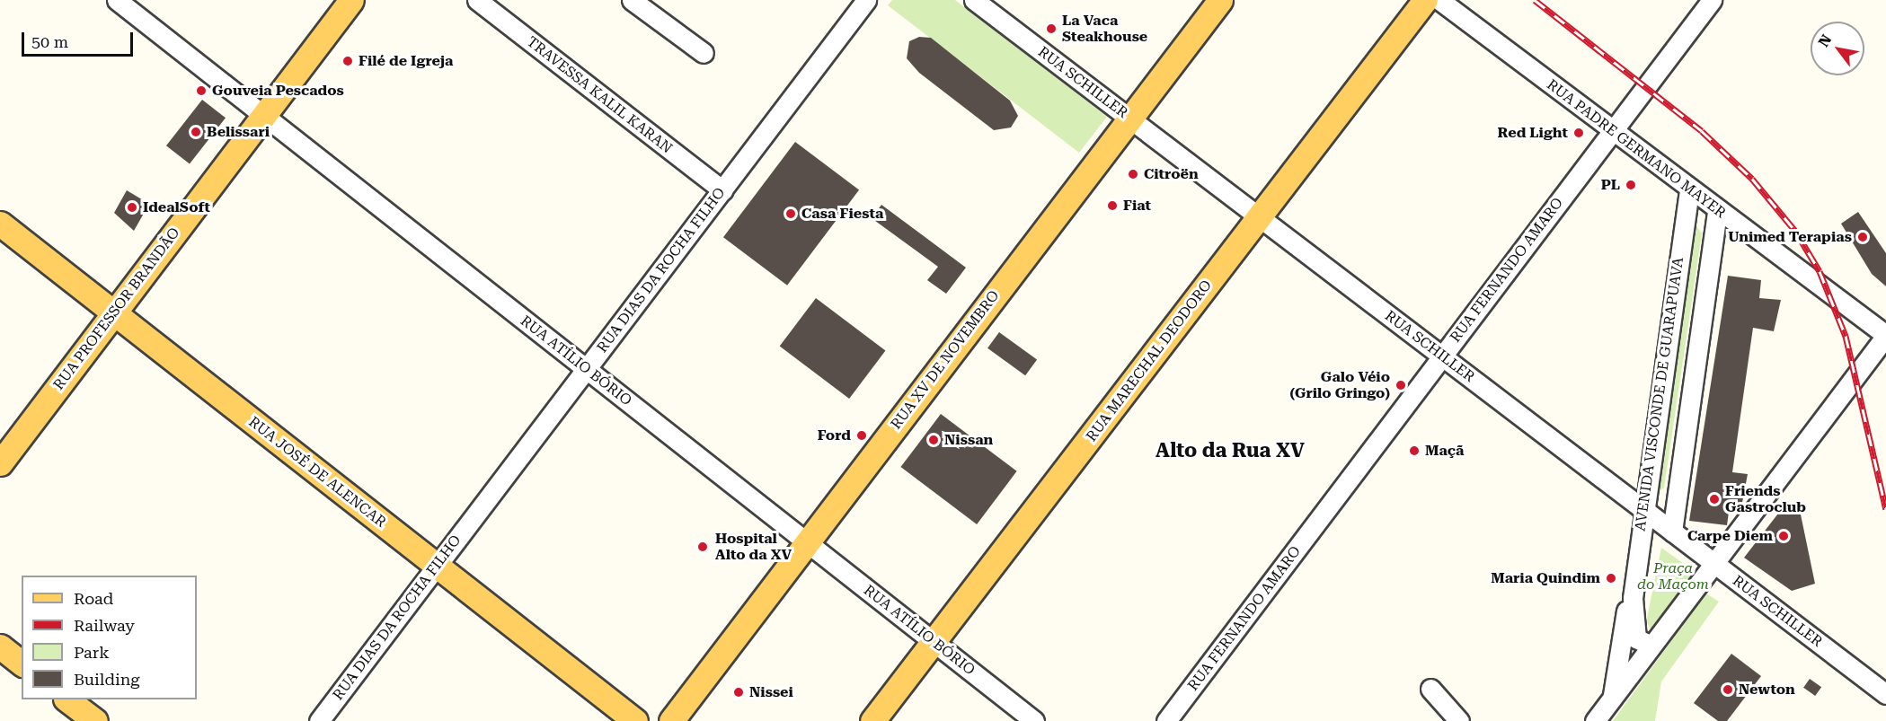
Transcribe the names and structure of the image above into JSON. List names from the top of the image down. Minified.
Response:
{"streets":{"main road":["RUA PROFESSOR BRANDÃO","RUA XV DE NOVEMBRO","RUA MARECHAL DEODORO","RUA JOSÉ DE ALENCAR"],"street":["RUA SCHILLER","TRAVESSA KALIL KARAN","RUA PADRE GERMANO MAYER","RUA DIAS DA ROCHA FILHO","RUA FERNANDO AMARO","RUA ATÍLIO BÓRIO","AVENIDA VISCONDE DE GUARAPUAVA"]},"crossings":[["RUA SCHILLER","RUA FERNANDO AMARO"],["RUA SCHILLER","RUA XV DE NOVEMBRO"],["RUA SCHILLER","RUA MARECHAL DEODORO"],["RUA SCHILLER","AVENIDA VISCONDE DE GUARAPUAVA"],["TRAVESSA KALIL KARAN","RUA DIAS DA ROCHA FILHO"],["RUA PADRE GERMANO MAYER","RUA FERNANDO AMARO"],["RUA PADRE GERMANO MAYER","AVENIDA VISCONDE DE GUARAPUAVA"],["RUA DIAS DA ROCHA FILHO","RUA ATÍLIO BÓRIO"],["RUA DIAS DA ROCHA FILHO","RUA JOSÉ DE ALENCAR"],["RUA PROFESSOR BRANDÃO","RUA ATÍLIO BÓRIO"],["RUA PROFESSOR BRANDÃO","RUA JOSÉ DE ALENCAR"],["RUA XV DE NOVEMBRO","RUA ATÍLIO BÓRIO"],["RUA ATÍLIO BÓRIO","RUA MARECHAL DEODORO"]],"districts":["Alto da Rua XV"],"parks":["Praça do Maçom"],"places":["La Vaca Steakhouse","Filé de Igreja","Gouveia Pescados","Belissari","Red Light","Citroën","PL","Fiat","IdealSoft","Casa Fiesta","Unimed Terapias","Galo Véio (Grilo Gringo)","Ford","Nissan","Maçã","Friends Gastroclub","Carpe Diem","Hospital Alto da XV","Maria Quindim","Newton","Nissei"],"legend":["Road","Railway","Park","Building"],"scale_bar":"50 m","north":"top left"}
